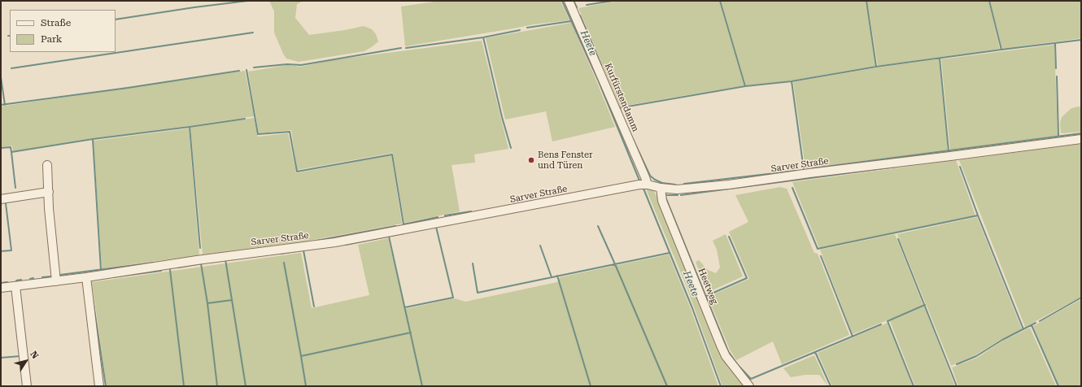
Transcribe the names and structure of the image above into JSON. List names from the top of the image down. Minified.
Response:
{"streets":{"street":["Kurfürstendamm","Sarver Straße","Heetweg"]},"crossings":[["Kurfürstendamm","Sarver Straße"],["Sarver Straße","Heetweg"]],"water":["Heete"],"places":["Bens Fenster und Türen"],"legend":["Straße","Park"],"north":"top right"}
